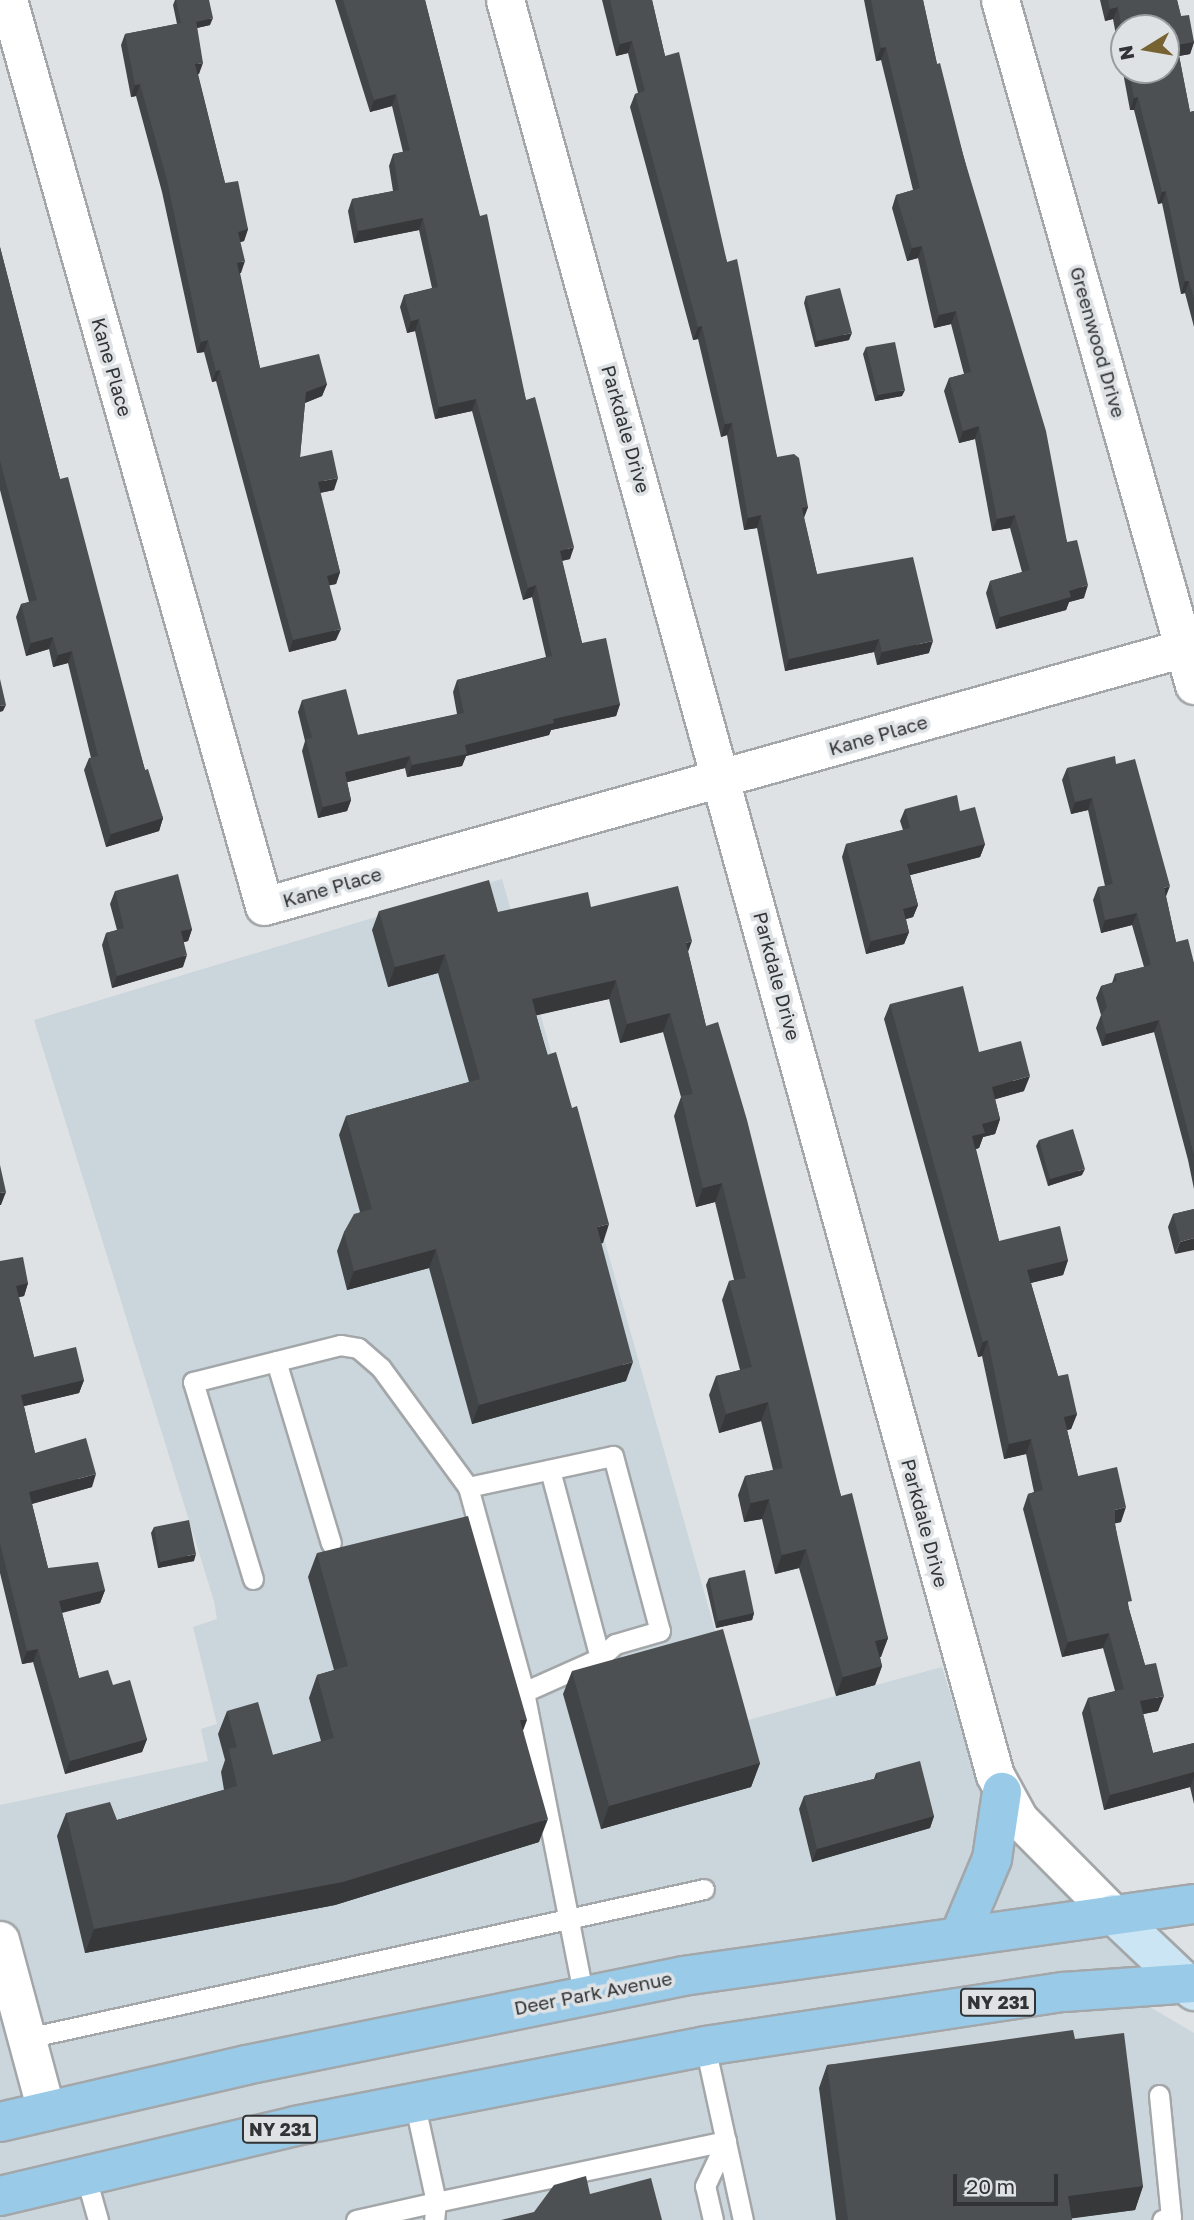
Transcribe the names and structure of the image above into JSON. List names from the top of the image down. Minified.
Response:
{"streets":{"main road":["Deer Park Avenue","NY 231"],"street":["Greenwood Drive","Kane Place","Parkdale Drive"]},"crossings":[["Greenwood Drive","Kane Place"],["Kane Place","Parkdale Drive"],["Parkdale Drive","Deer Park Avenue"]],"scale_bar":"20 m","north":"left"}
